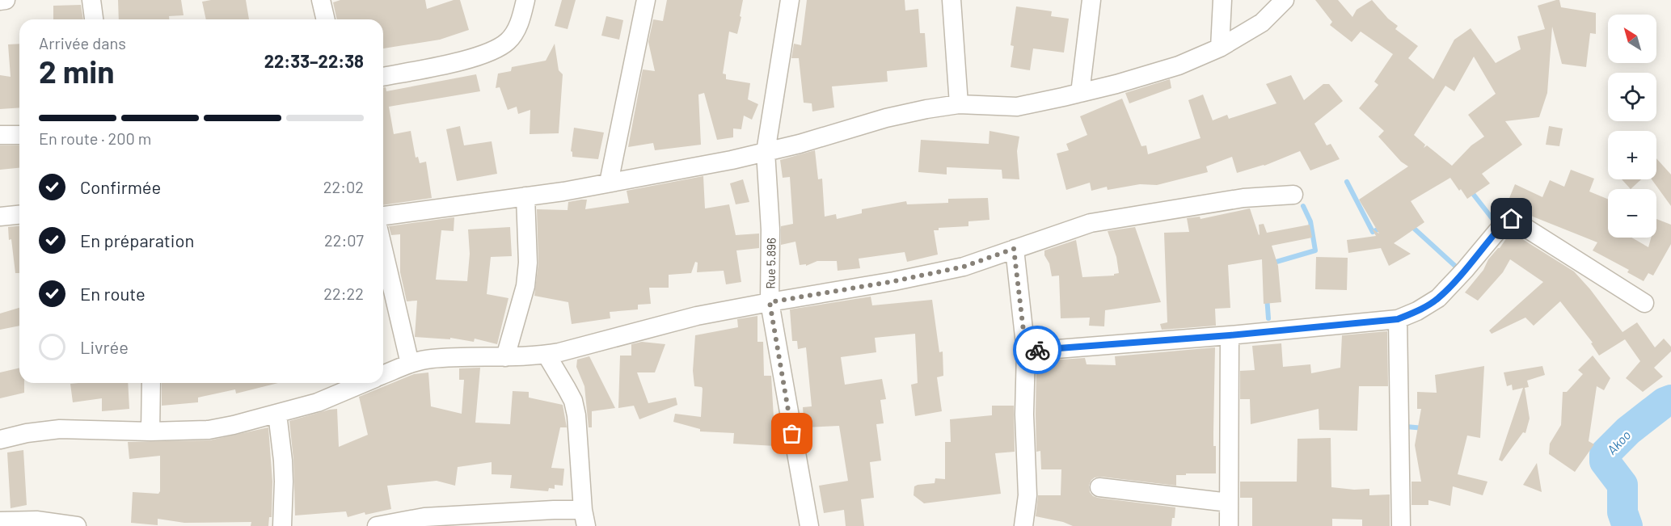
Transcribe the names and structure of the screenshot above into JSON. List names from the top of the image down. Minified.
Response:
{"streets":{"street":["Rue 5.896"]},"water":["Akoo"],"north":"top left","page":{"map_buttons":["+","−"],"heading":["2 min","Arrivée dans","22:33–22:38"],"bar":"En route · 200 m","list":[["Confirmée","22:02"],["En préparation","22:07"],["En route","22:22"],"Livrée"]}}
